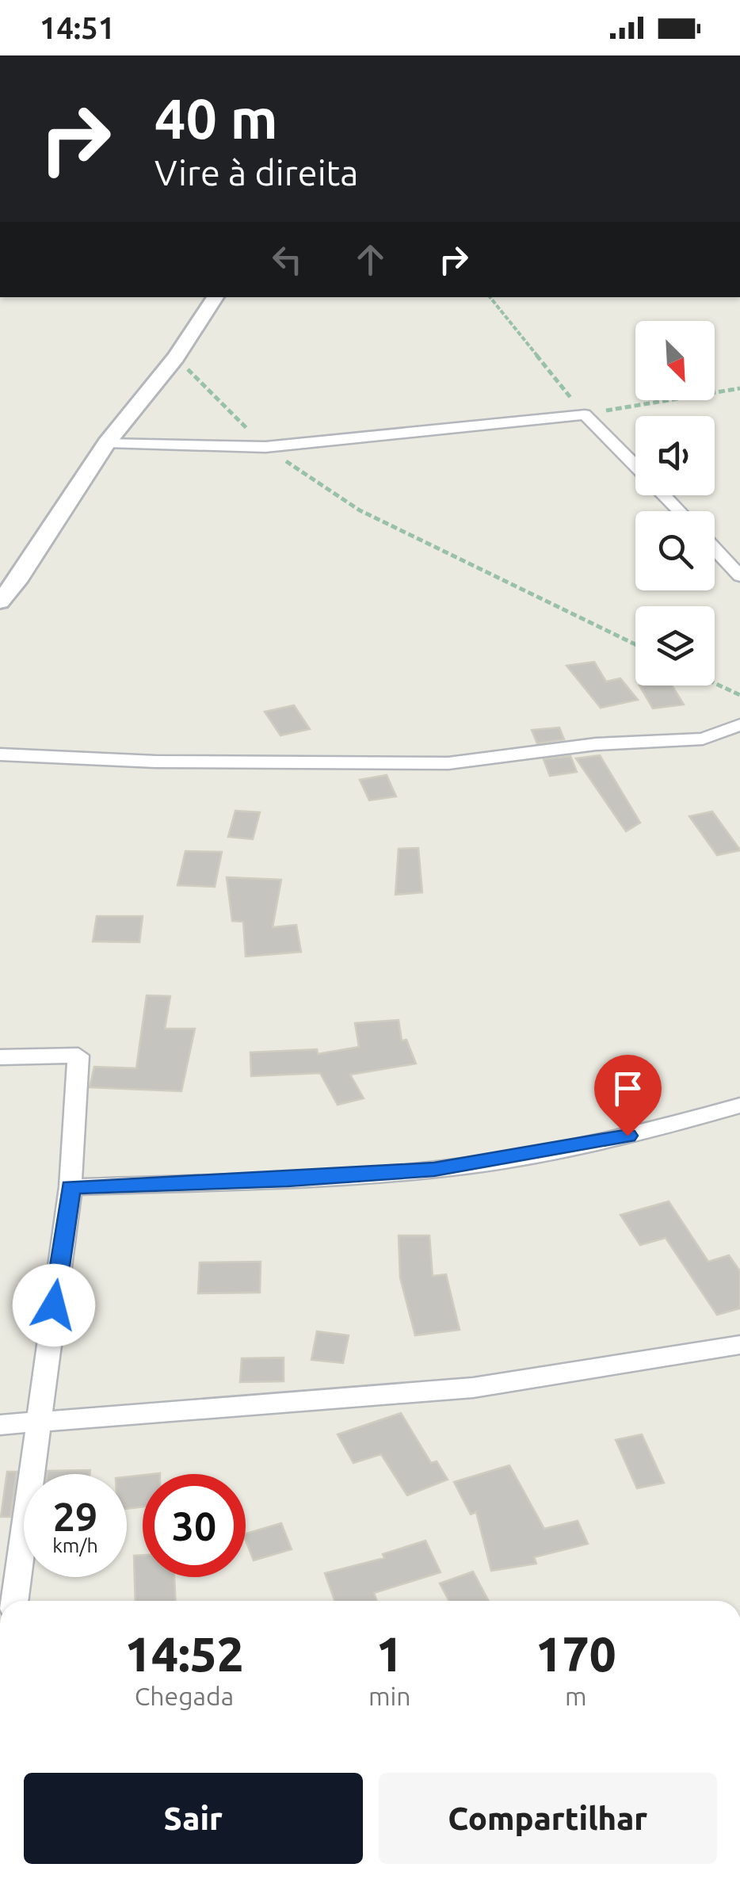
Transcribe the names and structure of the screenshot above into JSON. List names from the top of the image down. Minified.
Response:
{"north":"bottom right","page":{"status":"14:51","turn":["40 m","Vire à direita"],"speed":"29 km/h","limit":"30","eta":["14:52","Chegada","1","min","170","m"],"buttons":["Sair","Compartilhar"]}}
